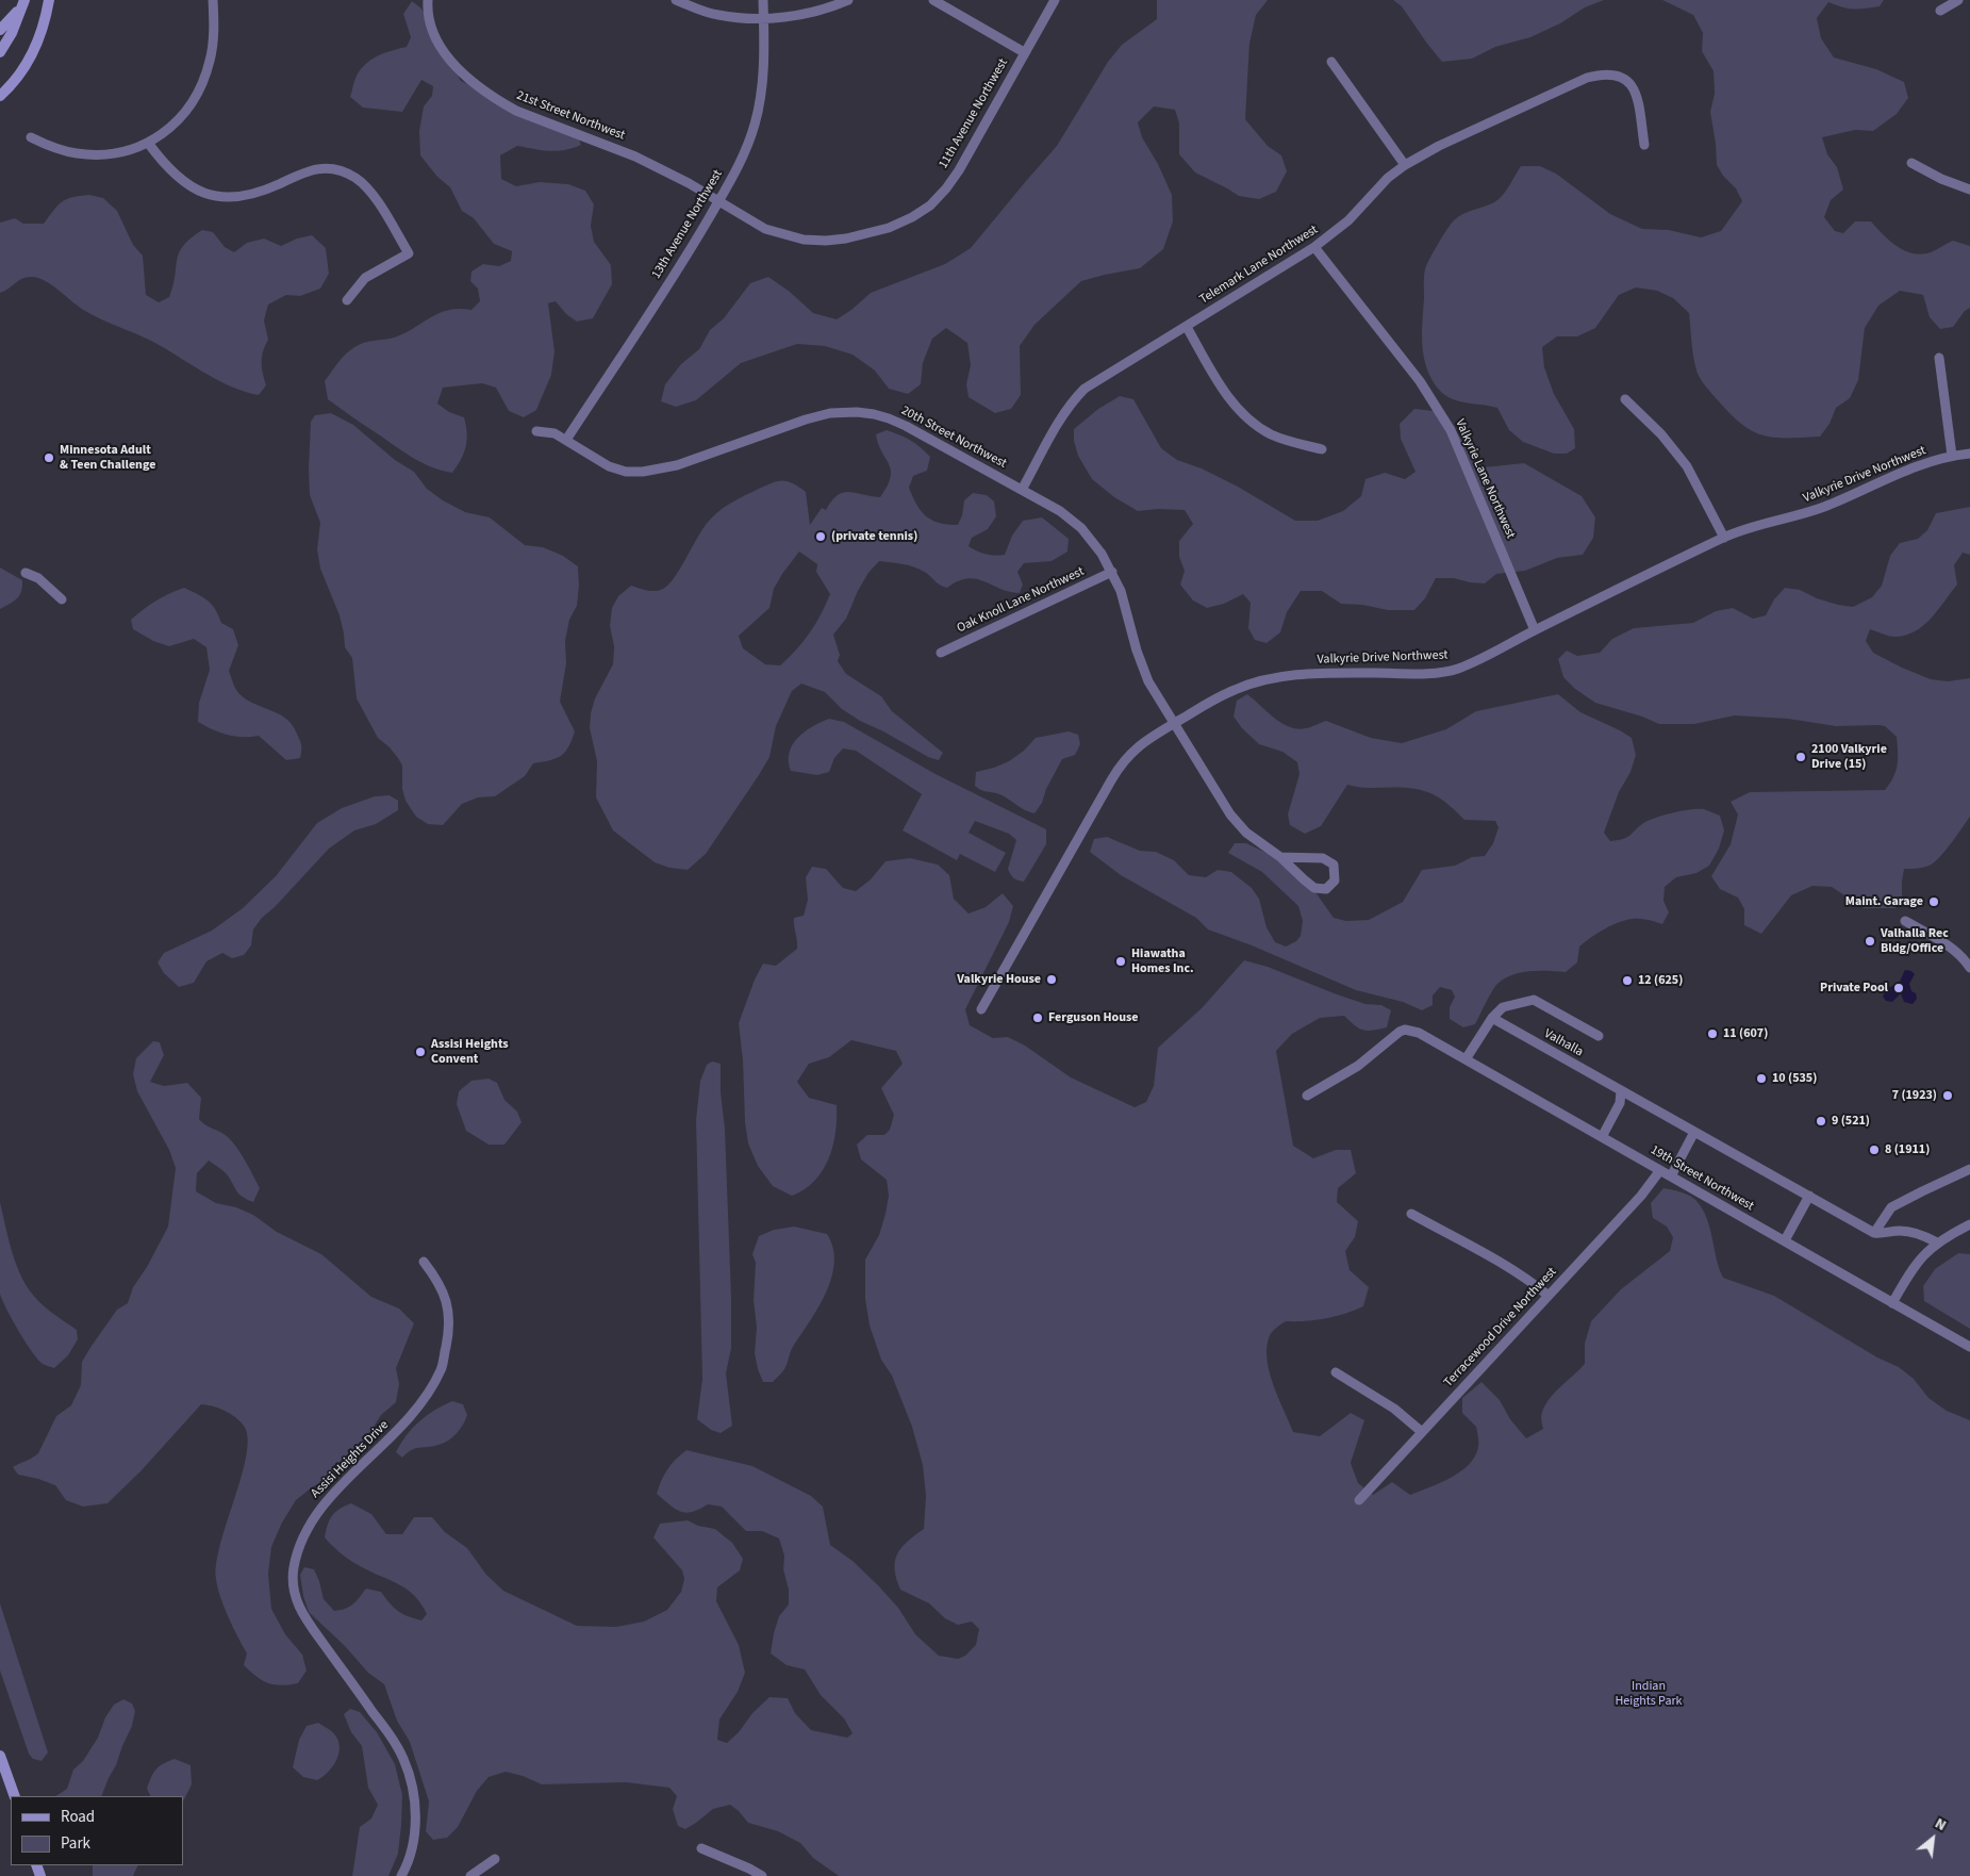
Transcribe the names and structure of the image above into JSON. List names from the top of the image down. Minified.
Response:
{"streets":{"street":["11th Avenue Northwest","21st Street Northwest","13th Avenue Northwest","Telemark Lane Northwest","20th Street Northwest","Valkyrie Drive Northwest","Valkyrie Lane Northwest","Oak Knoll Lane Northwest","Valhalla","19th Street Northwest","Terracewood Drive Northwest","Assisi Heights Drive"]},"crossings":[["11th Avenue Northwest","21st Street Northwest"],["11th Avenue Northwest","13th Avenue Northwest"],["21st Street Northwest","13th Avenue Northwest"],["13th Avenue Northwest","20th Street Northwest"],["Telemark Lane Northwest","20th Street Northwest"],["Telemark Lane Northwest","Valkyrie Lane Northwest"],["20th Street Northwest","Valkyrie Drive Northwest"],["20th Street Northwest","Oak Knoll Lane Northwest"],["Valkyrie Drive Northwest","Valkyrie Lane Northwest"],["Valhalla","19th Street Northwest"],["19th Street Northwest","Terracewood Drive Northwest"]],"parks":["Indian Heights Park"],"places":["Minnesota Adult & Teen Challenge","(private tennis)","2100 Valkyrie Drive (15)","Maint. Garage","Valhalla Rec Bldg/Office","Hiawatha Homes Inc.","Valkyrie House","12 (625)","Private Pool","Ferguson House","11 (607)","Assisi Heights Convent","10 (535)","7 (1923)","9 (521)","8 (1911)"],"legend":["Road","Park"],"north":"top right"}
